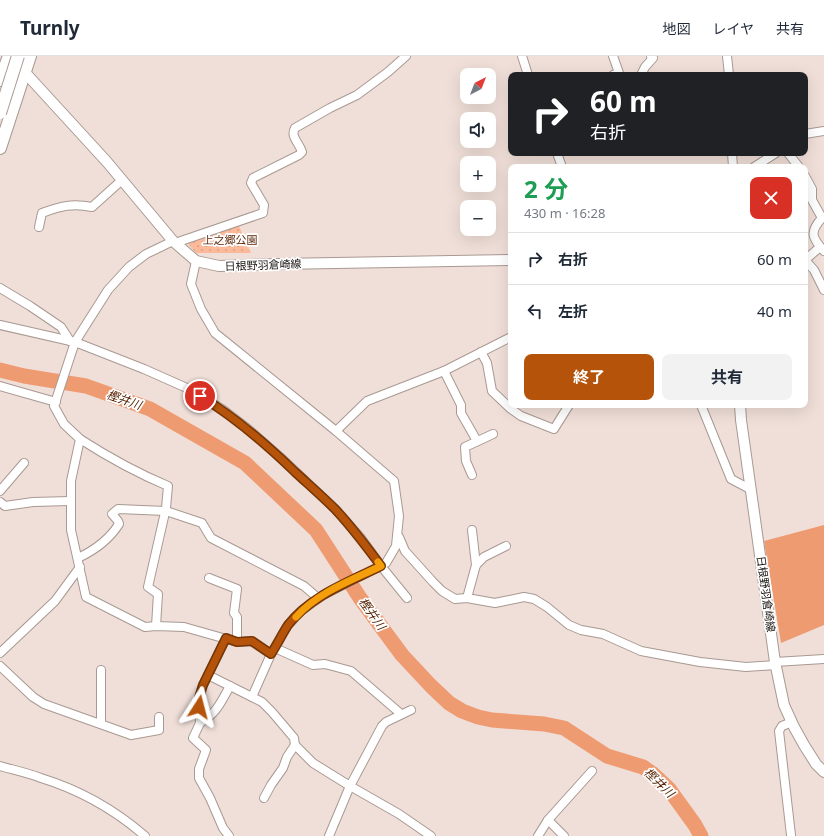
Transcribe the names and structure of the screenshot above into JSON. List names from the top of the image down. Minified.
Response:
{"streets":{"main road":["日根野羽倉崎線"]},"water":["樫井川"],"parks":["上之郷公園"],"north":"top right","page":{"header":"Turnly","nav":["地図","レイヤ","共有"],"map_buttons":["+","−"],"turn":["60 m","右折"],"heading":["2 分","430 m · 16:28"],"list":[{"name":"右折","value":"60 m"},{"name":"左折","value":"40 m"}],"buttons":["終了","共有"]}}
